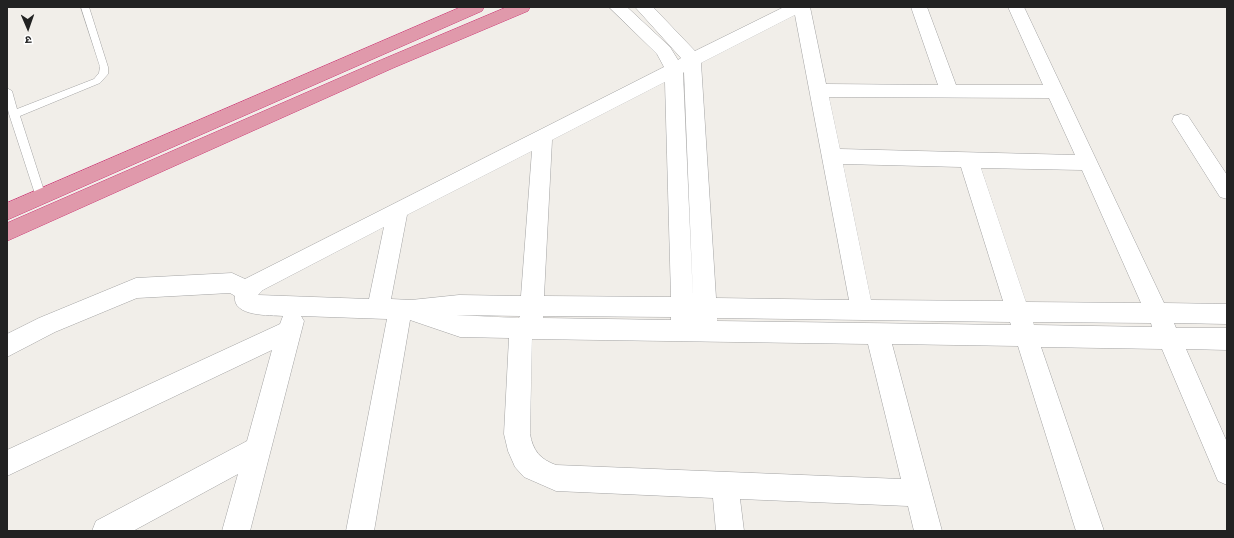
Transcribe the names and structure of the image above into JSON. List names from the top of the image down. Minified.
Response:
{"north":"bottom"}
